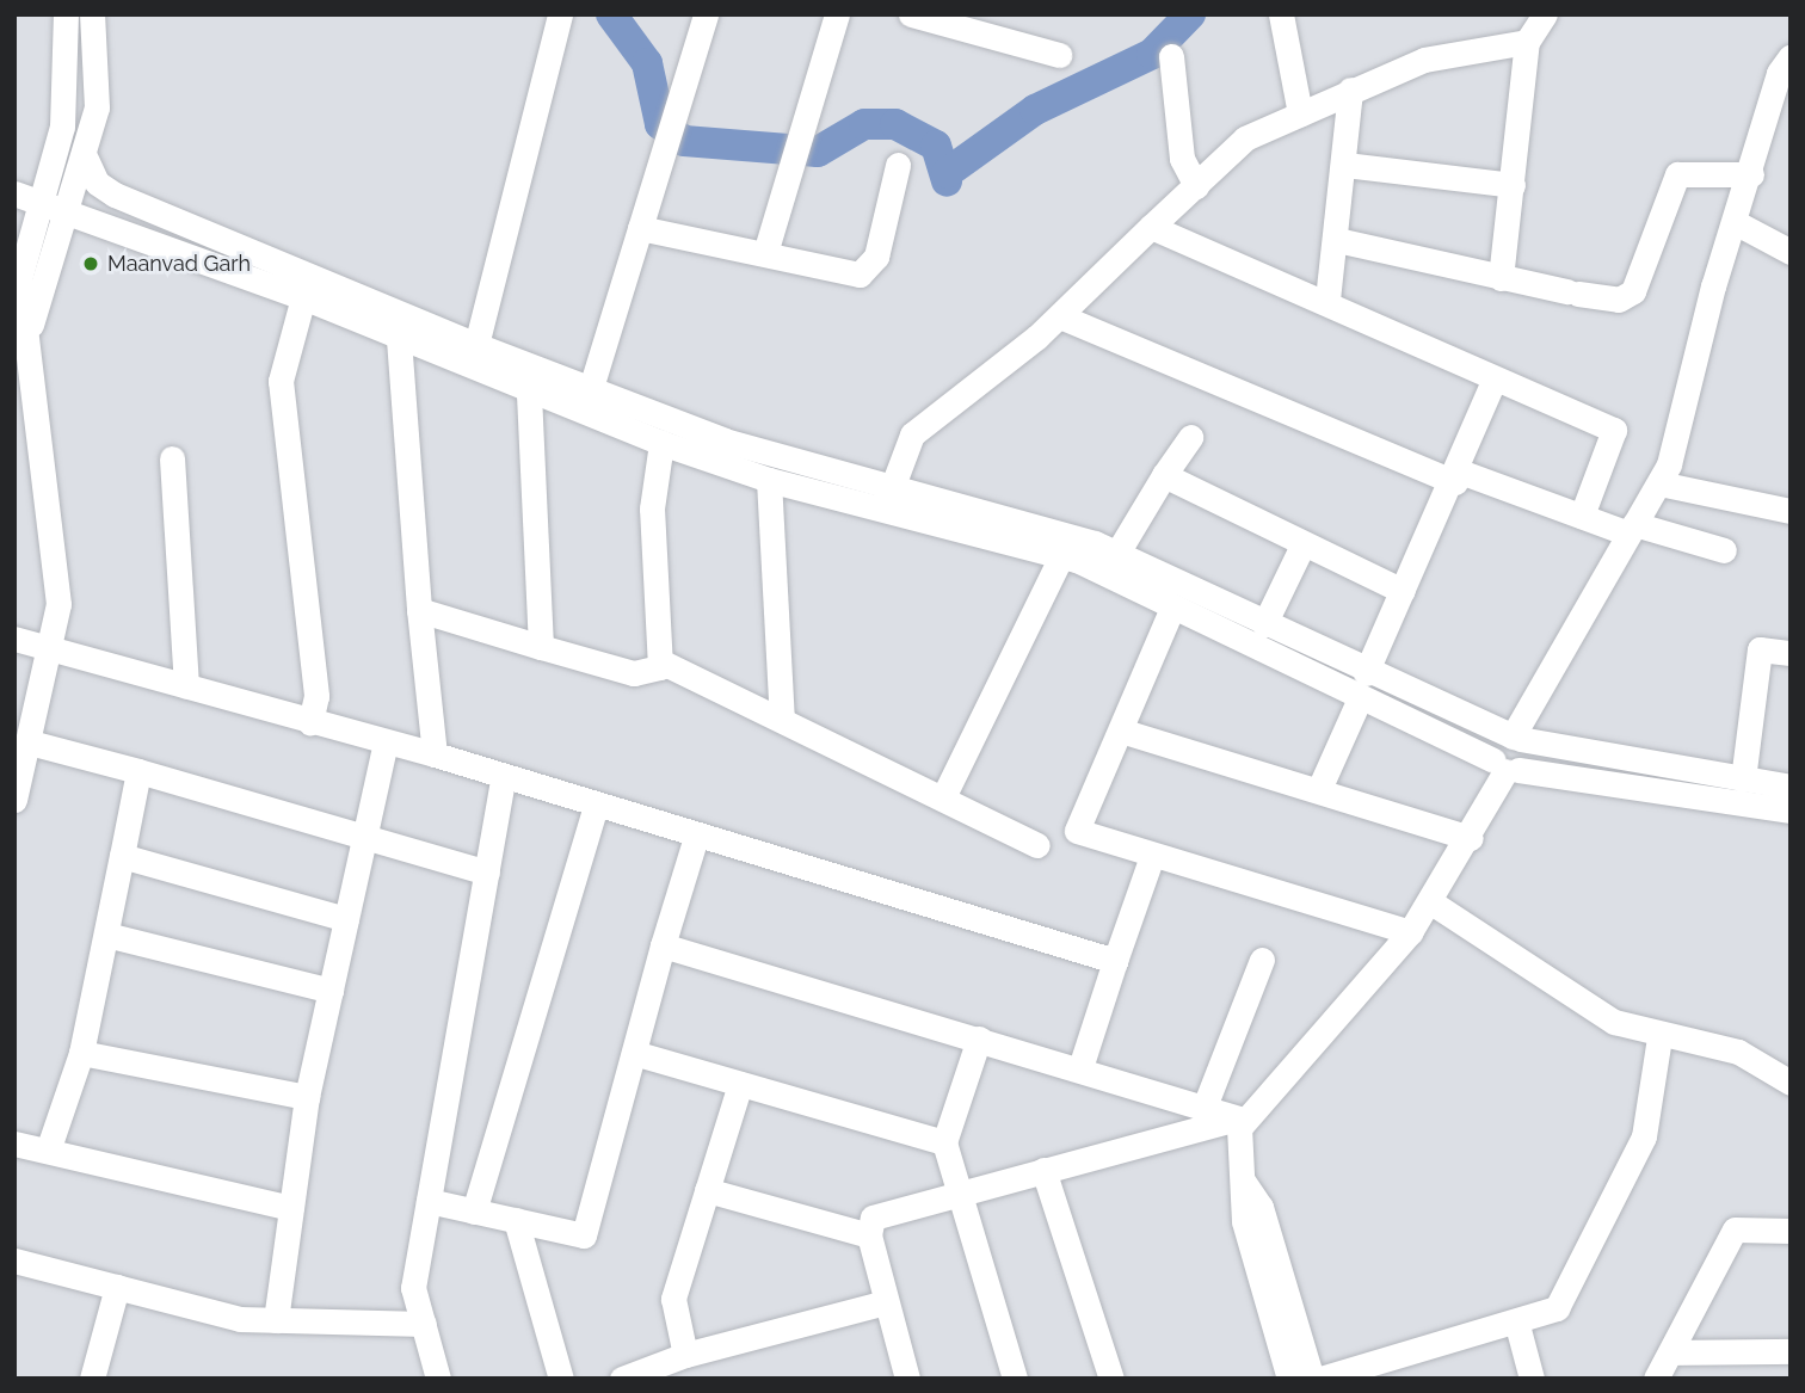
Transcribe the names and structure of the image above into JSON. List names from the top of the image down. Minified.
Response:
{"places":["Maanvad Garh"]}
